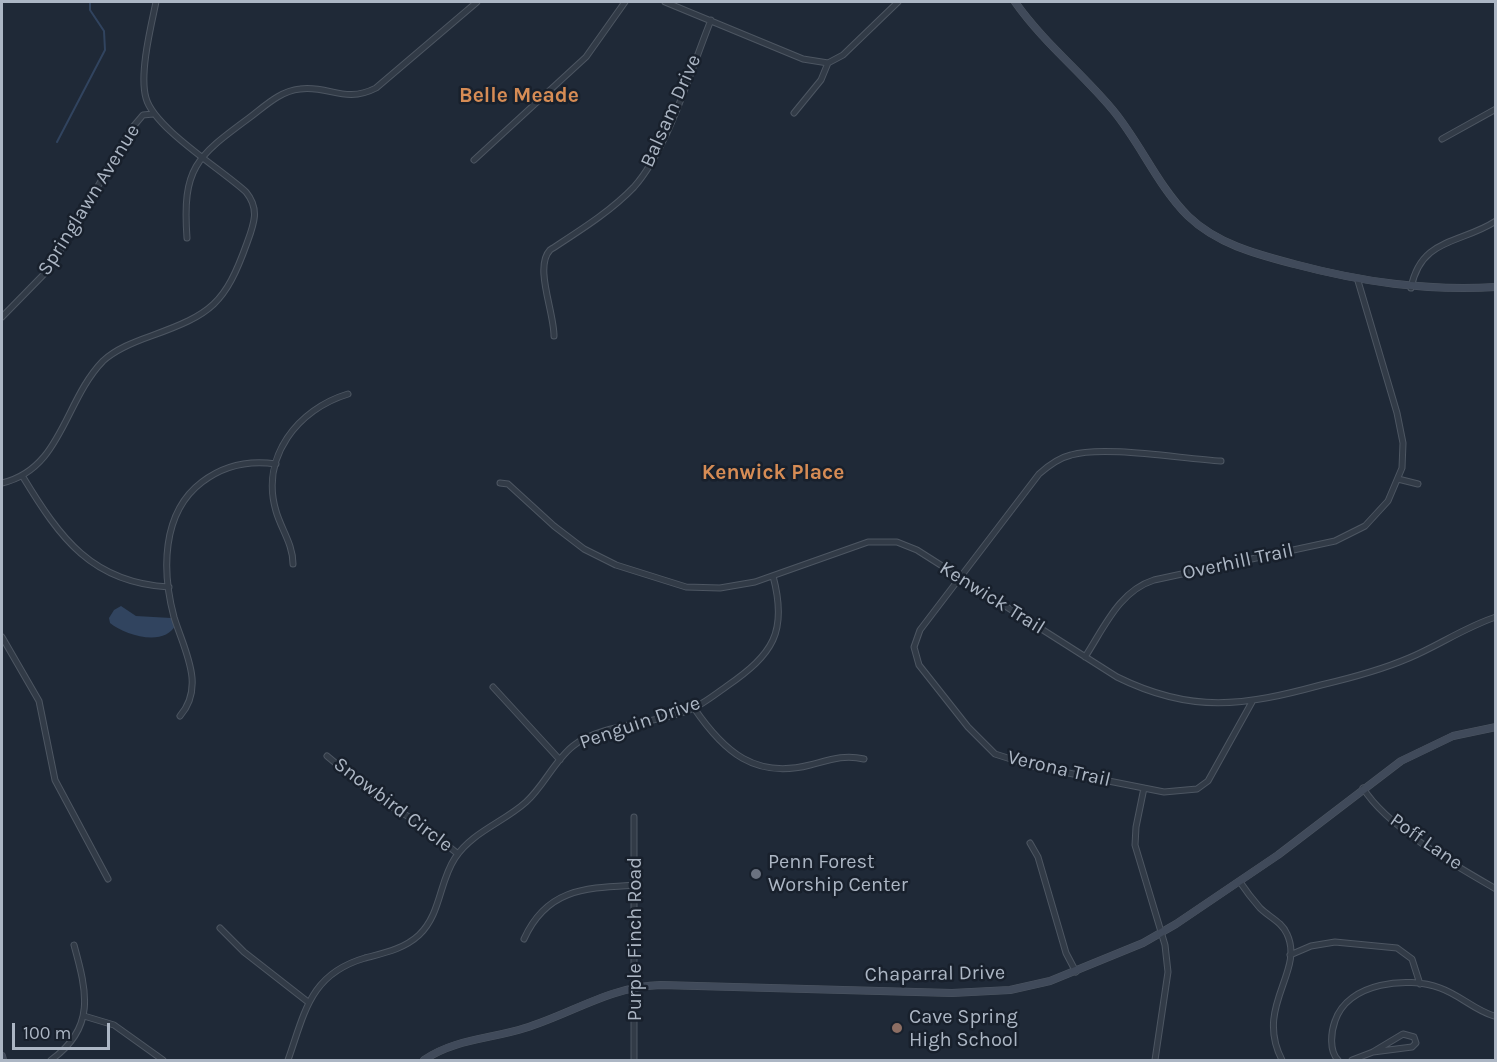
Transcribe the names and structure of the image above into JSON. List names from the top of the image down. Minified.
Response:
{"streets":{"street":["Balsam Drive","Springlawn Avenue","Overhill Trail","Kenwick Trail","Penguin Drive","Verona Trail","Snowbird Circle","Poff Lane","Purple Finch Road","Chaparral Drive"]},"crossings":[["Overhill Trail","Kenwick Trail"],["Kenwick Trail","Penguin Drive"],["Kenwick Trail","Verona Trail"],["Penguin Drive","Snowbird Circle"],["Poff Lane","Chaparral Drive"],["Purple Finch Road","Chaparral Drive"]],"districts":["Belle Meade","Kenwick Place"],"places":["Penn Forest Worship Center","Cave Spring High School"],"scale_bar":"100 m"}
